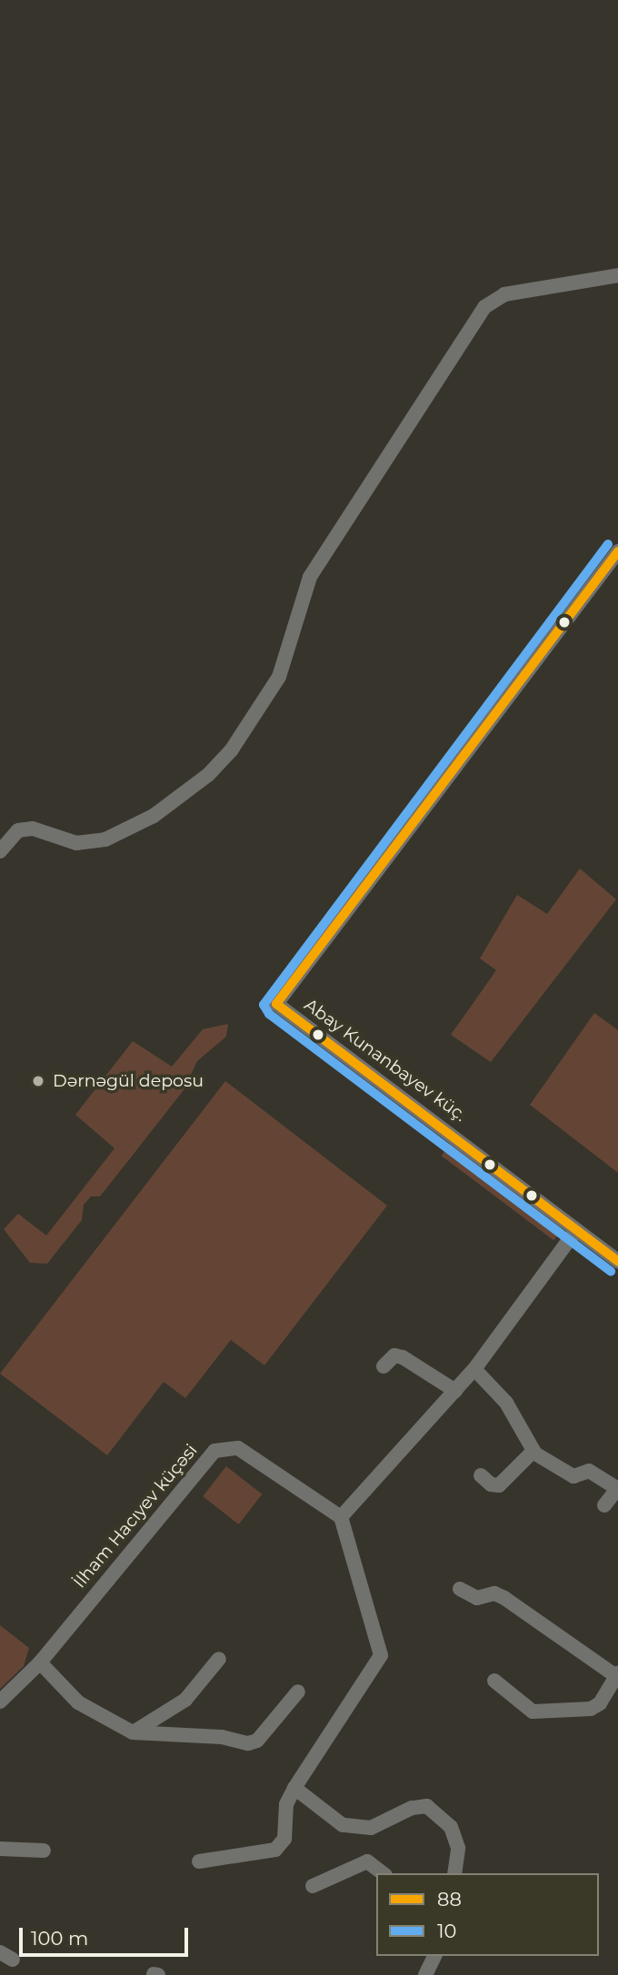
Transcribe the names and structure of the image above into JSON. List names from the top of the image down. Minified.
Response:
{"streets":{"street":["Abay Kunanbayev küç.","İlham Hacıyev küçəsi"]},"places":["Dərnəgül deposu"],"lines":["transit line 10","transit line 88"],"legend":["88","10"],"scale_bar":"100 m"}
